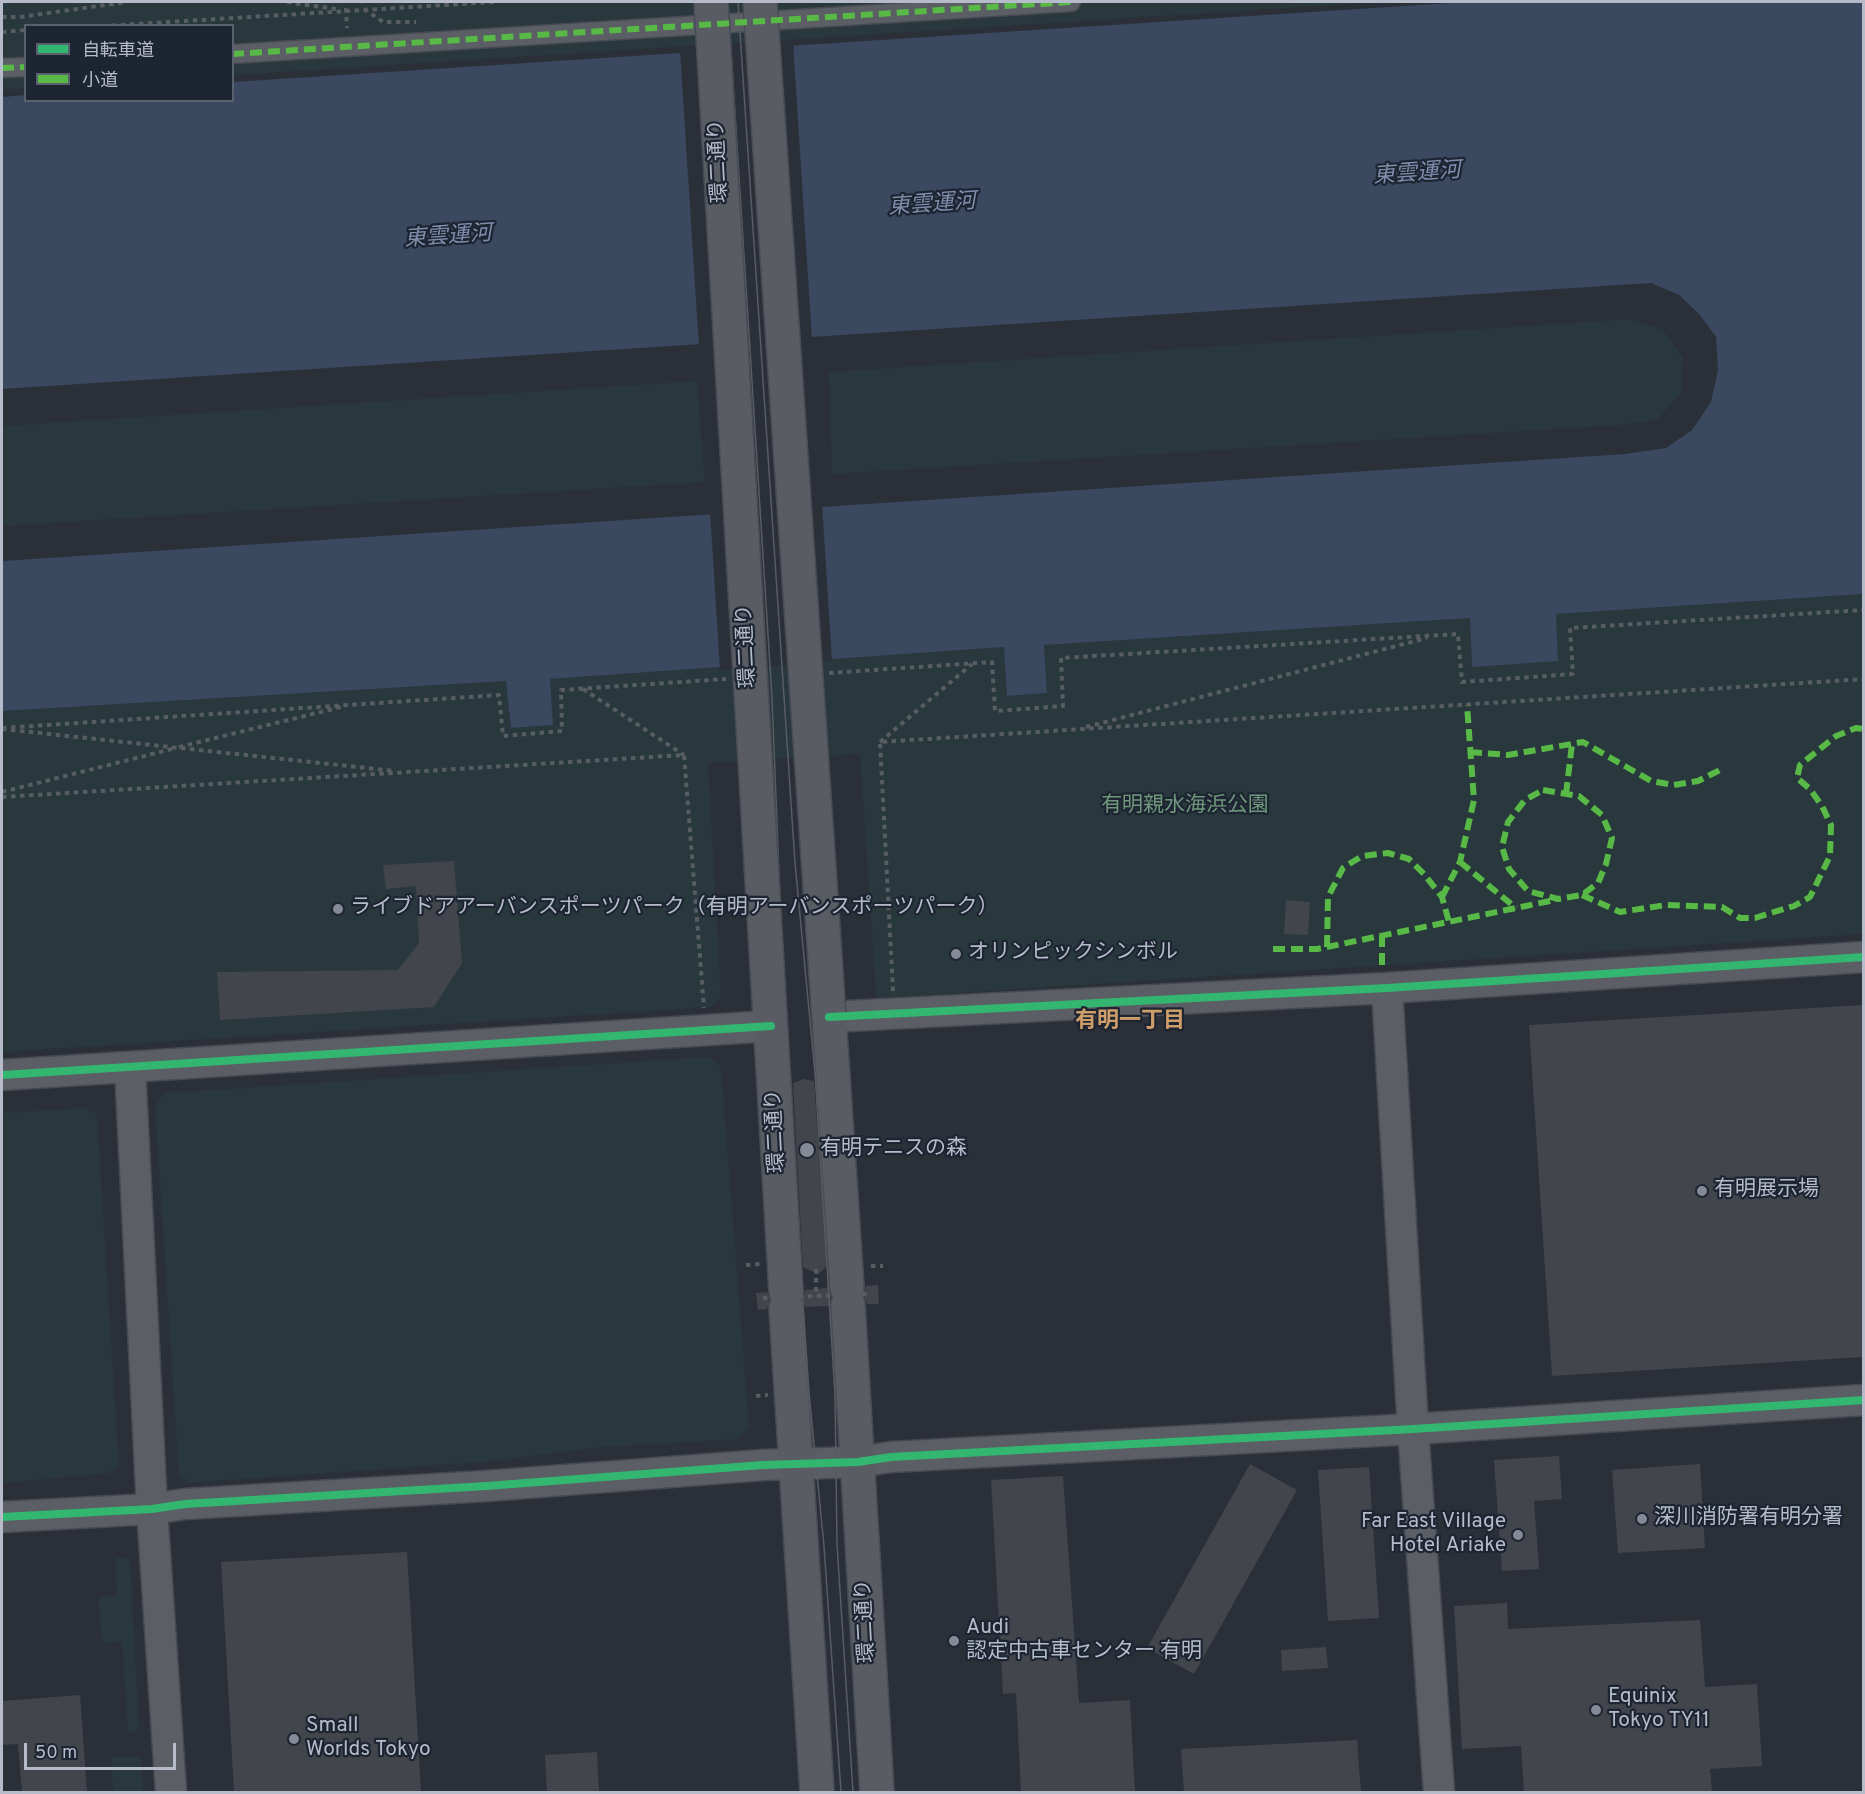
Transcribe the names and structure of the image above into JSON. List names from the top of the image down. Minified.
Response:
{"streets":{"main road":["環二通り"]},"districts":["有明一丁目"],"water":["東雲運河"],"parks":["有明親水海浜公園"],"places":["ライブドアアーバンスポーツパーク（有明アーバンスポーツパーク）","オリンピックシンボル","有明テニスの森","有明展示場","深川消防署有明分署","Far East Village Hotel Ariake","Audi 認定中古車センター 有明","Equinix Tokyo TY11","Small Worlds Tokyo"],"legend":["自転車道","小道"],"scale_bar":"50 m"}
